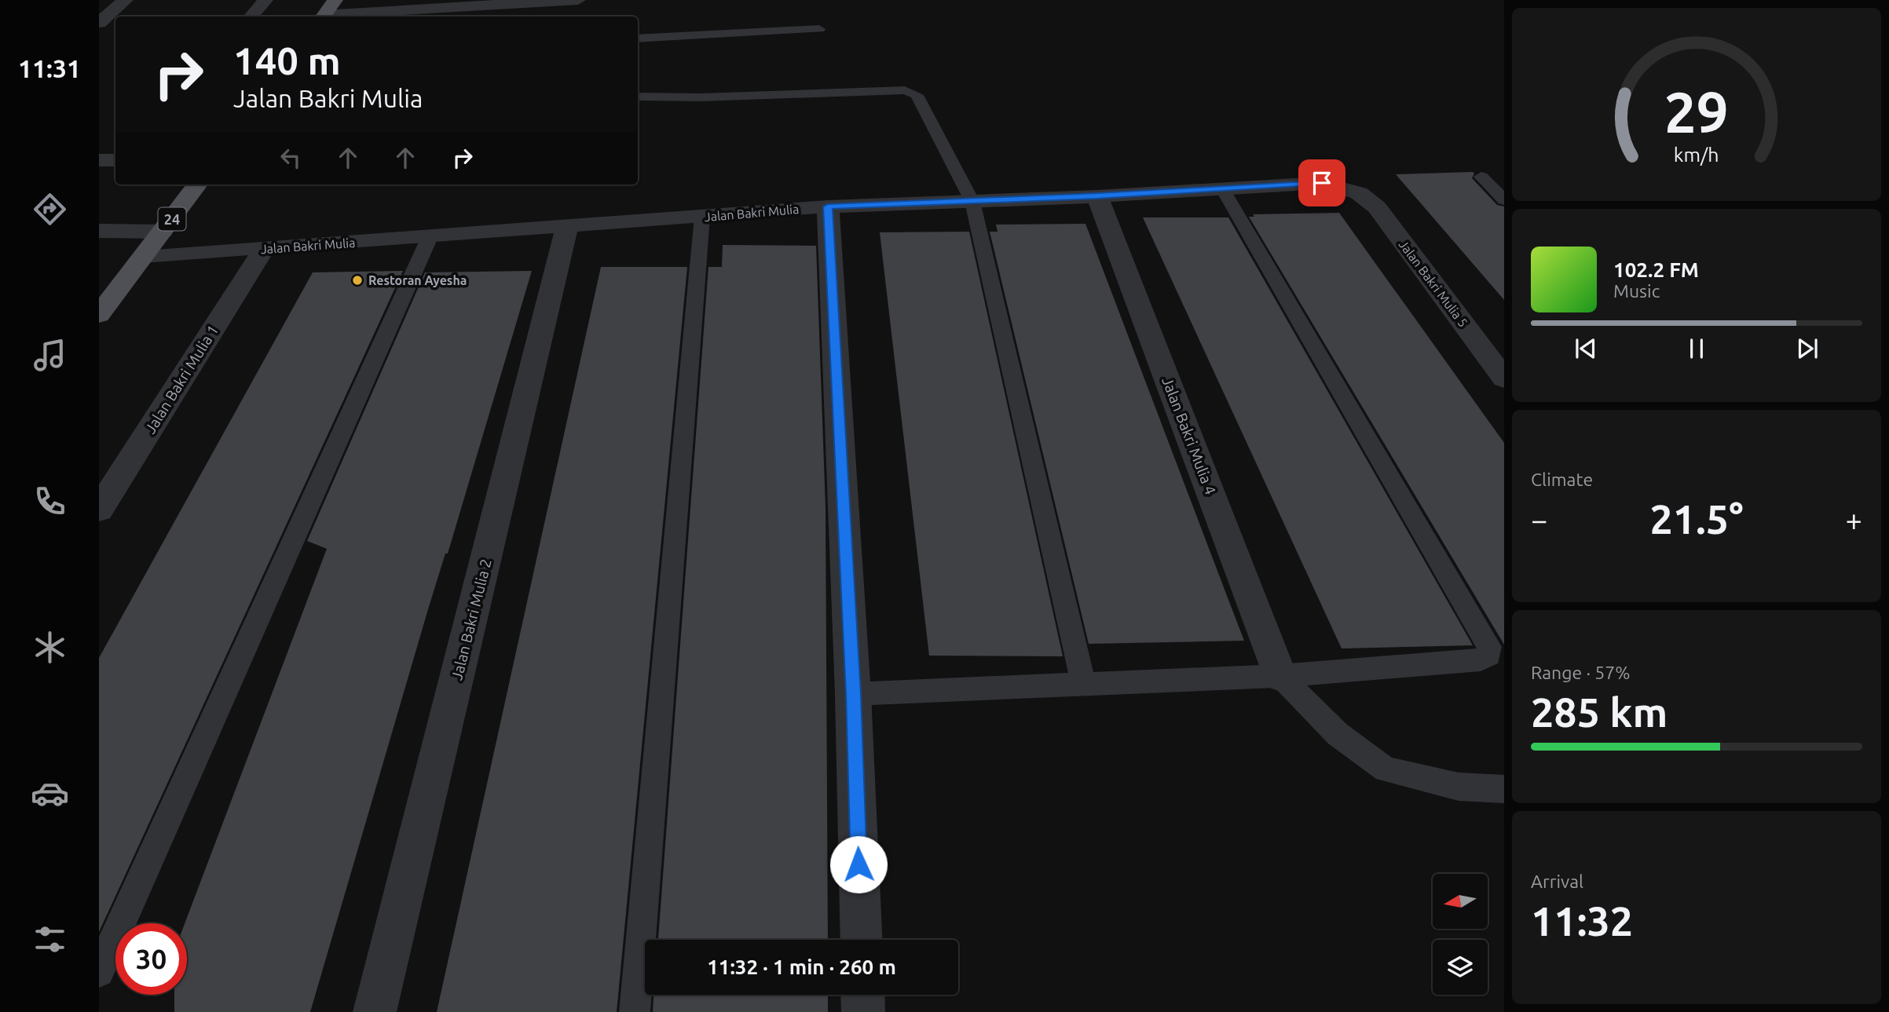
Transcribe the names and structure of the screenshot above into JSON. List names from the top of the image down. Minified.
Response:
{"streets":{"main road":["24"],"street":["Jalan Bakri Mulia","Jalan Bakri Mulia 5","Jalan Bakri Mulia 1","Jalan Bakri Mulia 4","Jalan Bakri Mulia 2"]},"crossings":[["Jalan Bakri Mulia","24"],["Jalan Bakri Mulia","Jalan Bakri Mulia 5"],["Jalan Bakri Mulia","Jalan Bakri Mulia 1"],["Jalan Bakri Mulia","Jalan Bakri Mulia 4"],["Jalan Bakri Mulia","Jalan Bakri Mulia 2"]],"places":["Restoran Ayesha"],"north":"left","page":{"tabs":"11:31","turn":["140 m","Jalan Bakri Mulia"],"song":["102.2 FM","Music"],"tile":["Climate",["Range · 57%","285 km"],["Arrival","11:32"]],"heat":["−","21.5°","+"],"limit":"30","trip":"11:32 · 1 min · 260 m","gauge":["29","km/h"]}}
